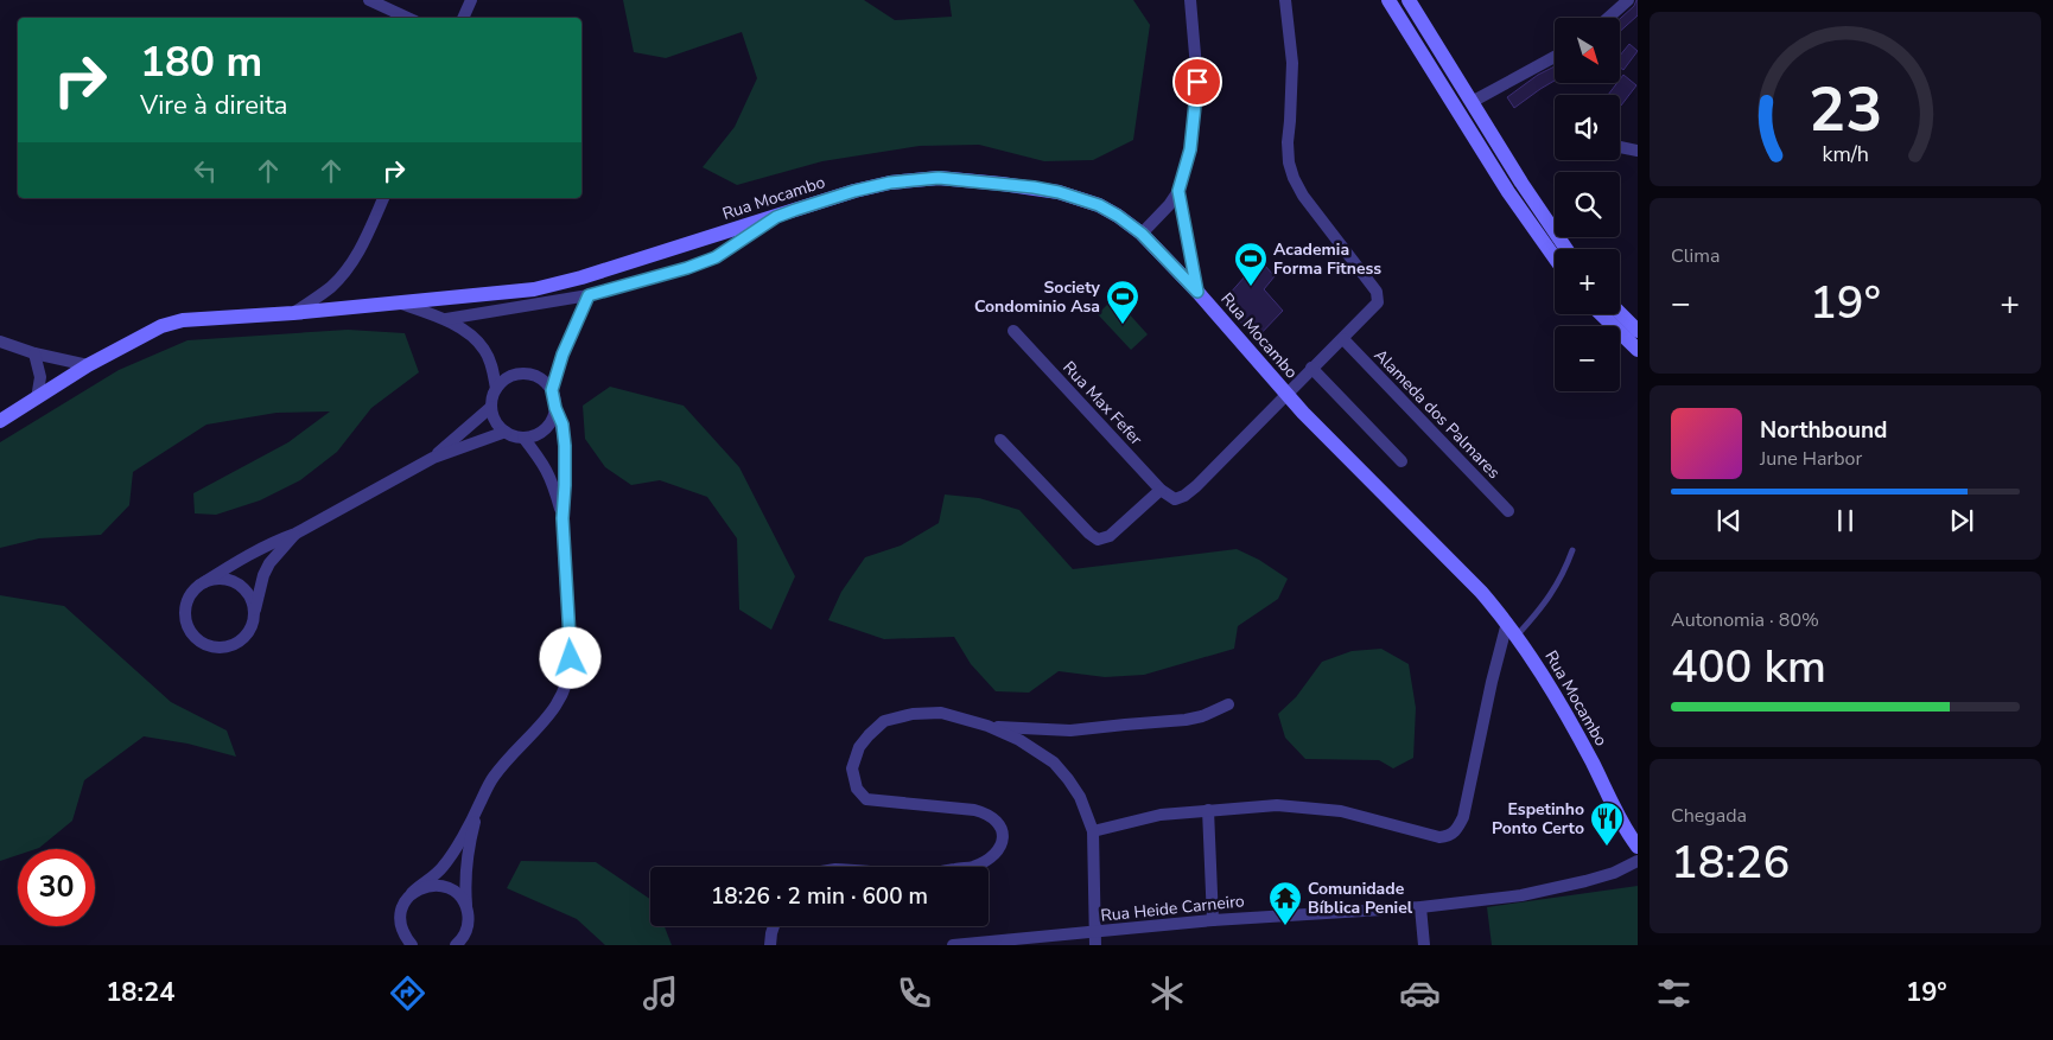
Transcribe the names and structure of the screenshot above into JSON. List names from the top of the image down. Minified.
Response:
{"streets":{"main road":["Rua Mocambo"],"street":["Rua Max Fefer","Alameda dos Palmares","Rua Heide Carneiro"]},"places":{"sports":["Academia Forma Fitness","Society Condominio Asa"],"restaurant":["Espetinho Ponto Certo"],"temple":["Comunidade Bíblica Peniel"]},"north":"bottom right","page":{"map_buttons":["+","−"],"turn":["180 m","Vire à direita"],"tile":["Clima",["Autonomia · 80%","400 km"],["Chegada","18:26"]],"heat":["−","19°","+"],"song":["Northbound","June Harbor"],"limit":"30","trip":"18:26 · 2 min · 600 m","tabs":["18:24","19°"],"gauge":["23","km/h"]}}
